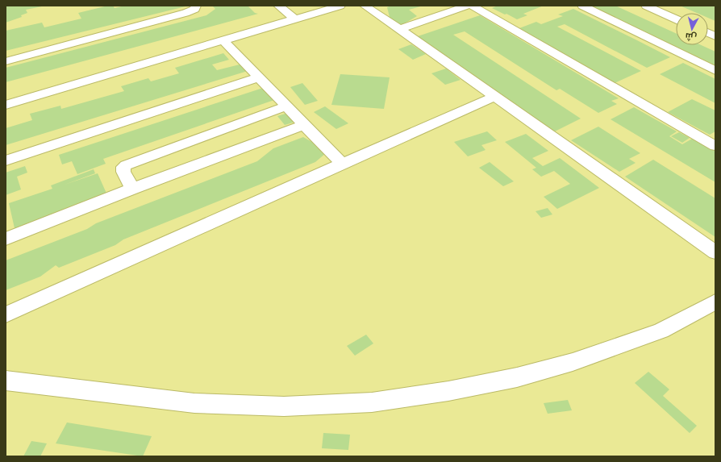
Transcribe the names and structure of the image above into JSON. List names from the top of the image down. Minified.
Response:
{"north":"bottom"}
